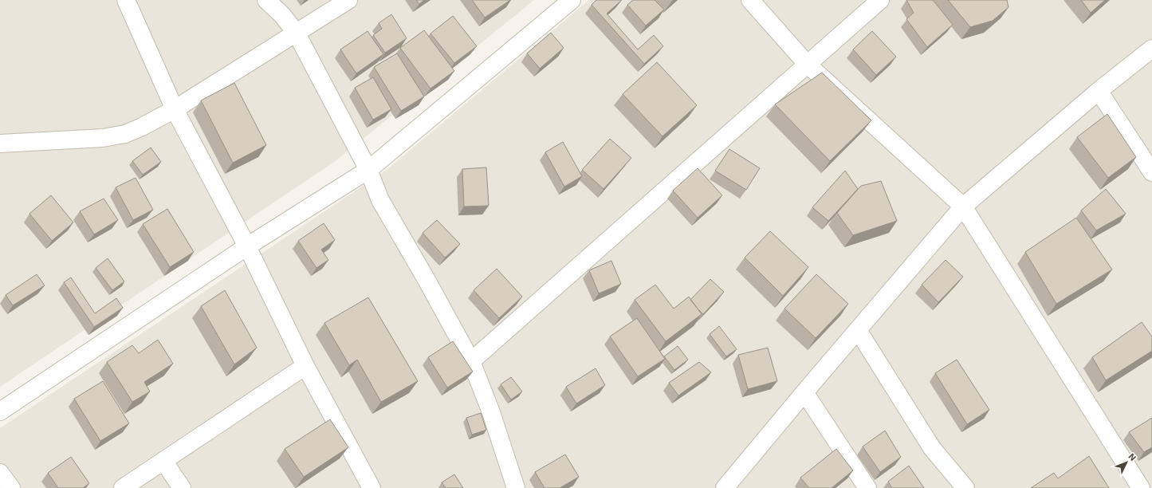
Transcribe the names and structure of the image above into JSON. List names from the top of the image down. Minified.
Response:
{"north":"top right"}
